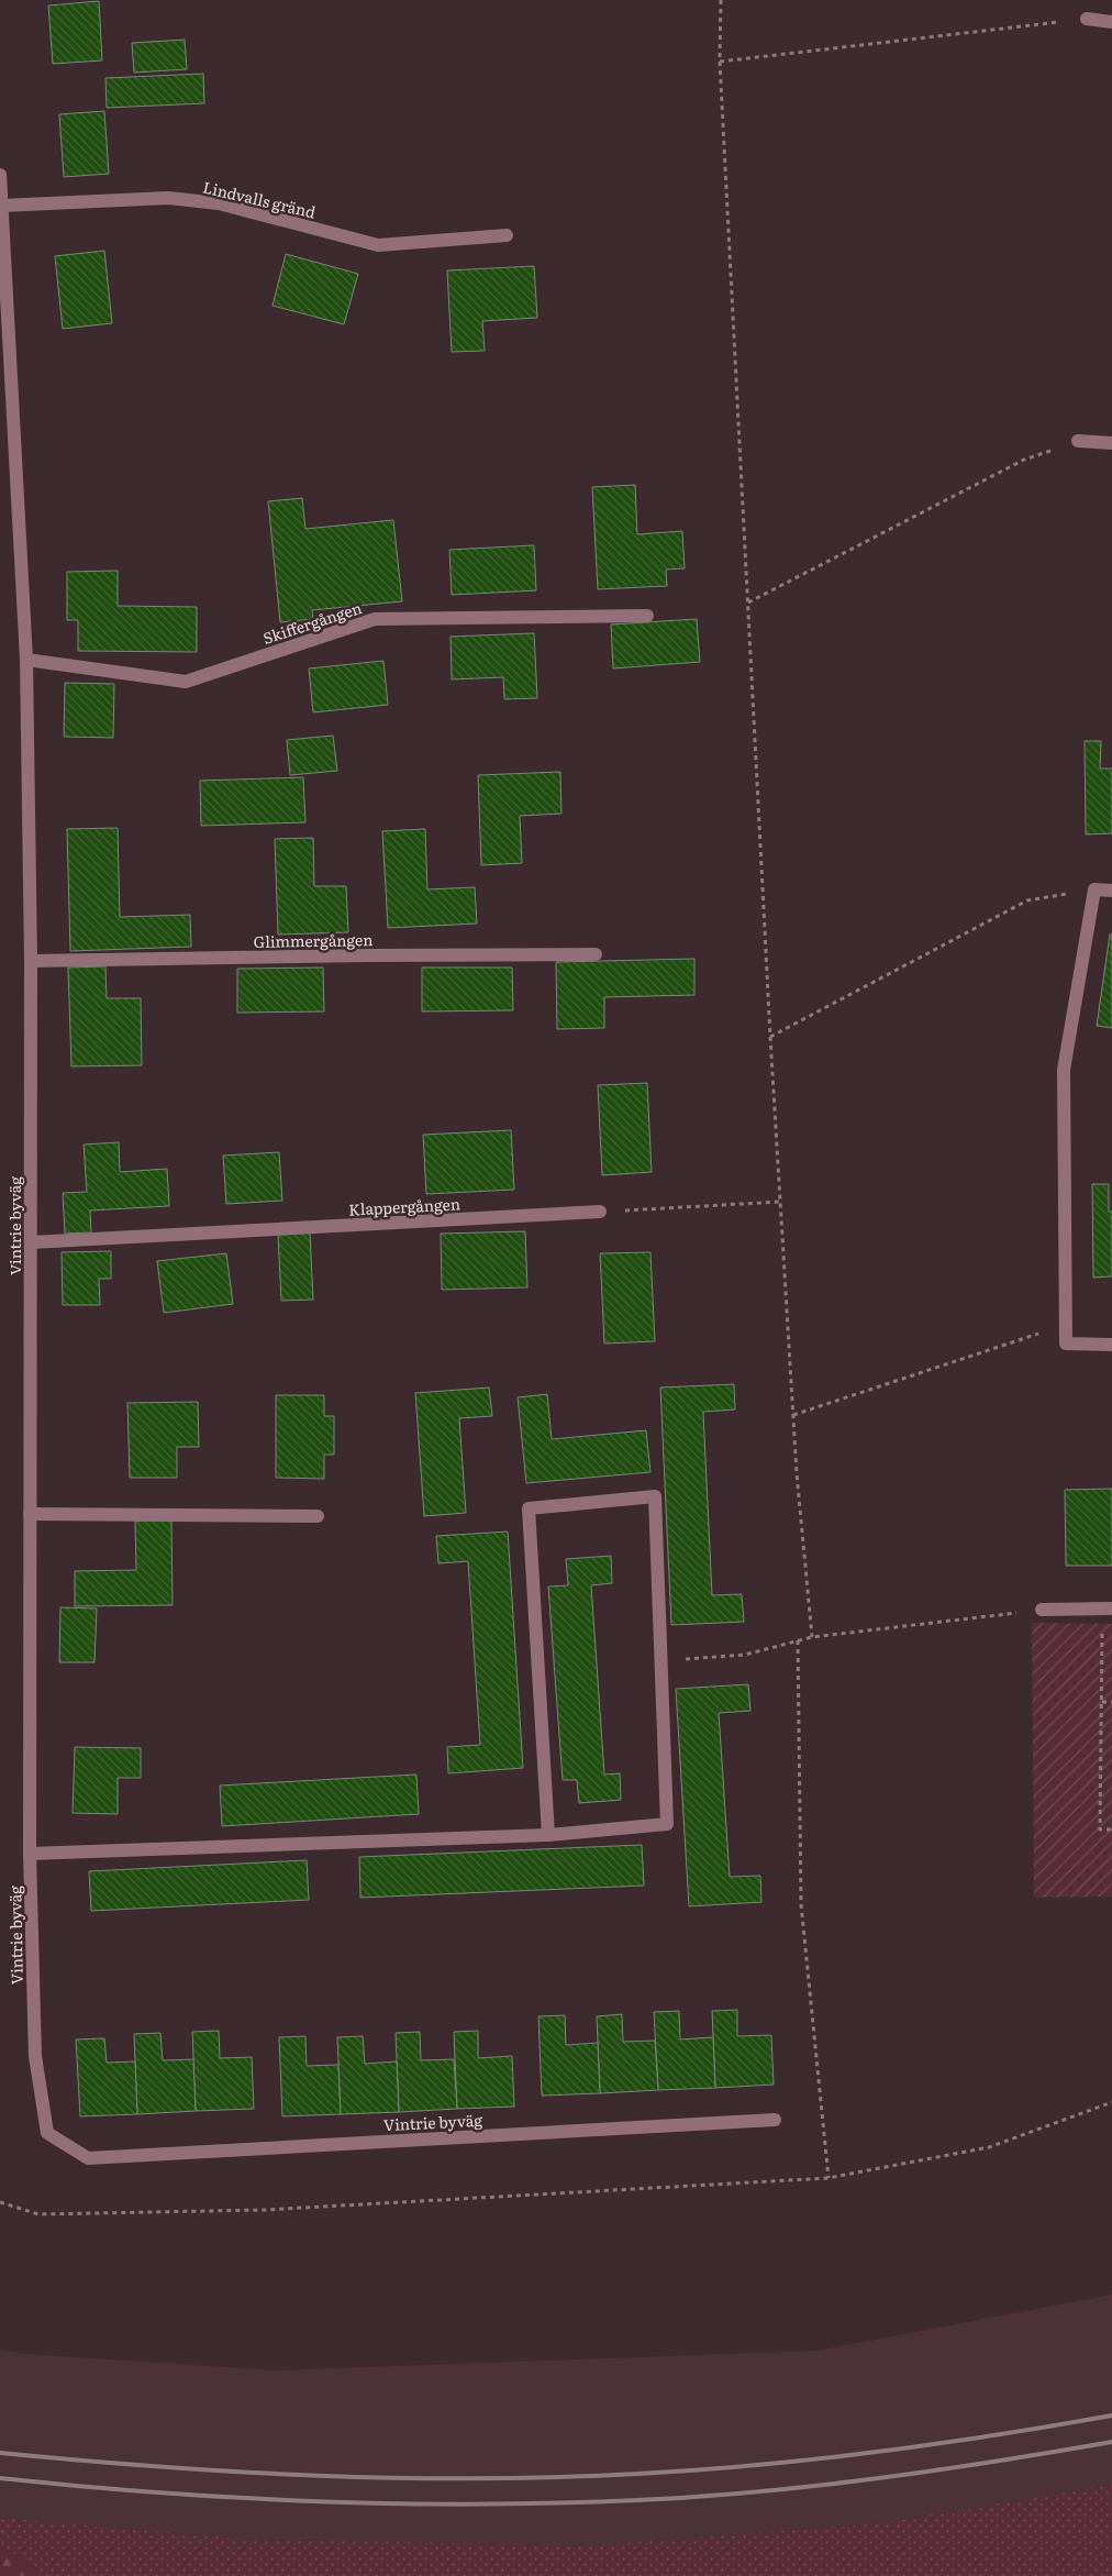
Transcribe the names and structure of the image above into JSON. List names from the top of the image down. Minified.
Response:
{"streets":{"street":["Lindvalls gränd","Skiffergången","Glimmergången","Klappergången","Vintrie byväg"]},"crossings":[["Lindvalls gränd","Vintrie byväg"],["Skiffergången","Vintrie byväg"],["Glimmergången","Vintrie byväg"],["Klappergången","Vintrie byväg"]]}
